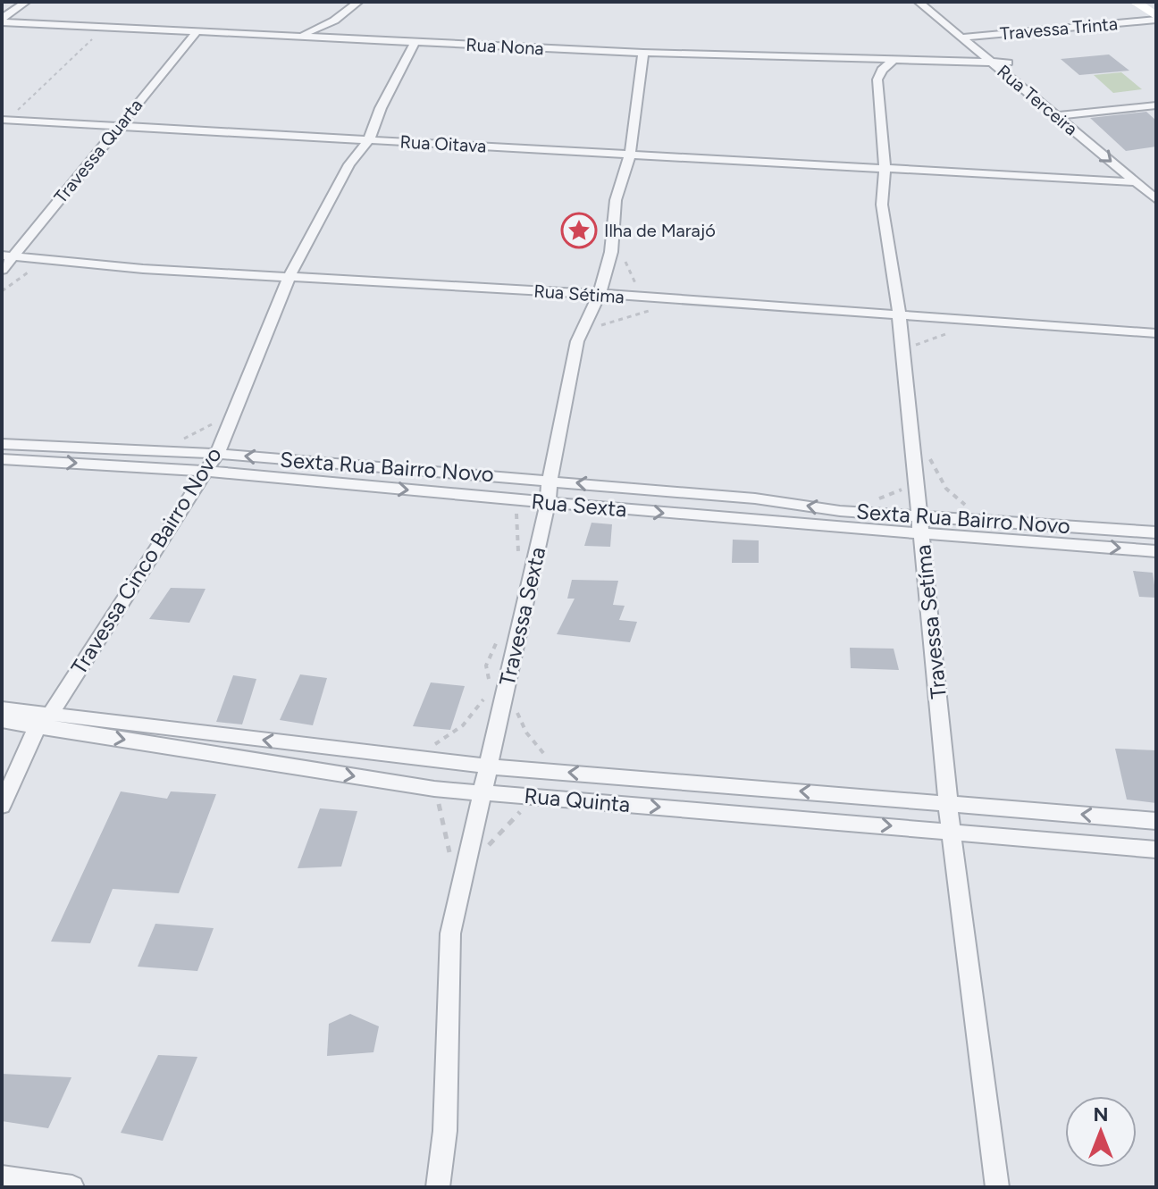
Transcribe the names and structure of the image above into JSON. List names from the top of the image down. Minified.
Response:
{"streets":{"street":["Travessa Trinta","Rua Nona","Rua Terceira","Rua Oitava","Travessa Quarta","Rua Sétima","Sexta Rua Bairro Novo","Rua Sexta","Travessa Cinco Bairro Novo","Travessa Sexta","Travessa Setíma","Rua Quinta"]},"crossings":[["Travessa Trinta","Rua Terceira"],["Rua Nona","Rua Terceira"],["Rua Nona","Travessa Quarta"],["Rua Nona","Travessa Cinco Bairro Novo"],["Rua Nona","Travessa Sexta"],["Rua Nona","Travessa Setíma"],["Rua Terceira","Rua Oitava"],["Rua Oitava","Travessa Quarta"],["Rua Oitava","Travessa Cinco Bairro Novo"],["Rua Oitava","Travessa Sexta"],["Rua Oitava","Travessa Setíma"],["Travessa Quarta","Rua Sétima"],["Rua Sétima","Travessa Cinco Bairro Novo"],["Rua Sétima","Travessa Sexta"],["Rua Sétima","Travessa Setíma"],["Sexta Rua Bairro Novo","Rua Sexta"],["Sexta Rua Bairro Novo","Travessa Cinco Bairro Novo"],["Sexta Rua Bairro Novo","Travessa Sexta"],["Sexta Rua Bairro Novo","Travessa Setíma"],["Rua Sexta","Travessa Cinco Bairro Novo"],["Rua Sexta","Travessa Sexta"],["Rua Sexta","Travessa Setíma"],["Travessa Cinco Bairro Novo","Rua Quinta"],["Travessa Sexta","Rua Quinta"],["Travessa Setíma","Rua Quinta"]],"one_way":["Sexta Rua Bairro Novo","Rua Sexta"],"places":{"place":["Ilha de Marajó"]},"north":"top"}
